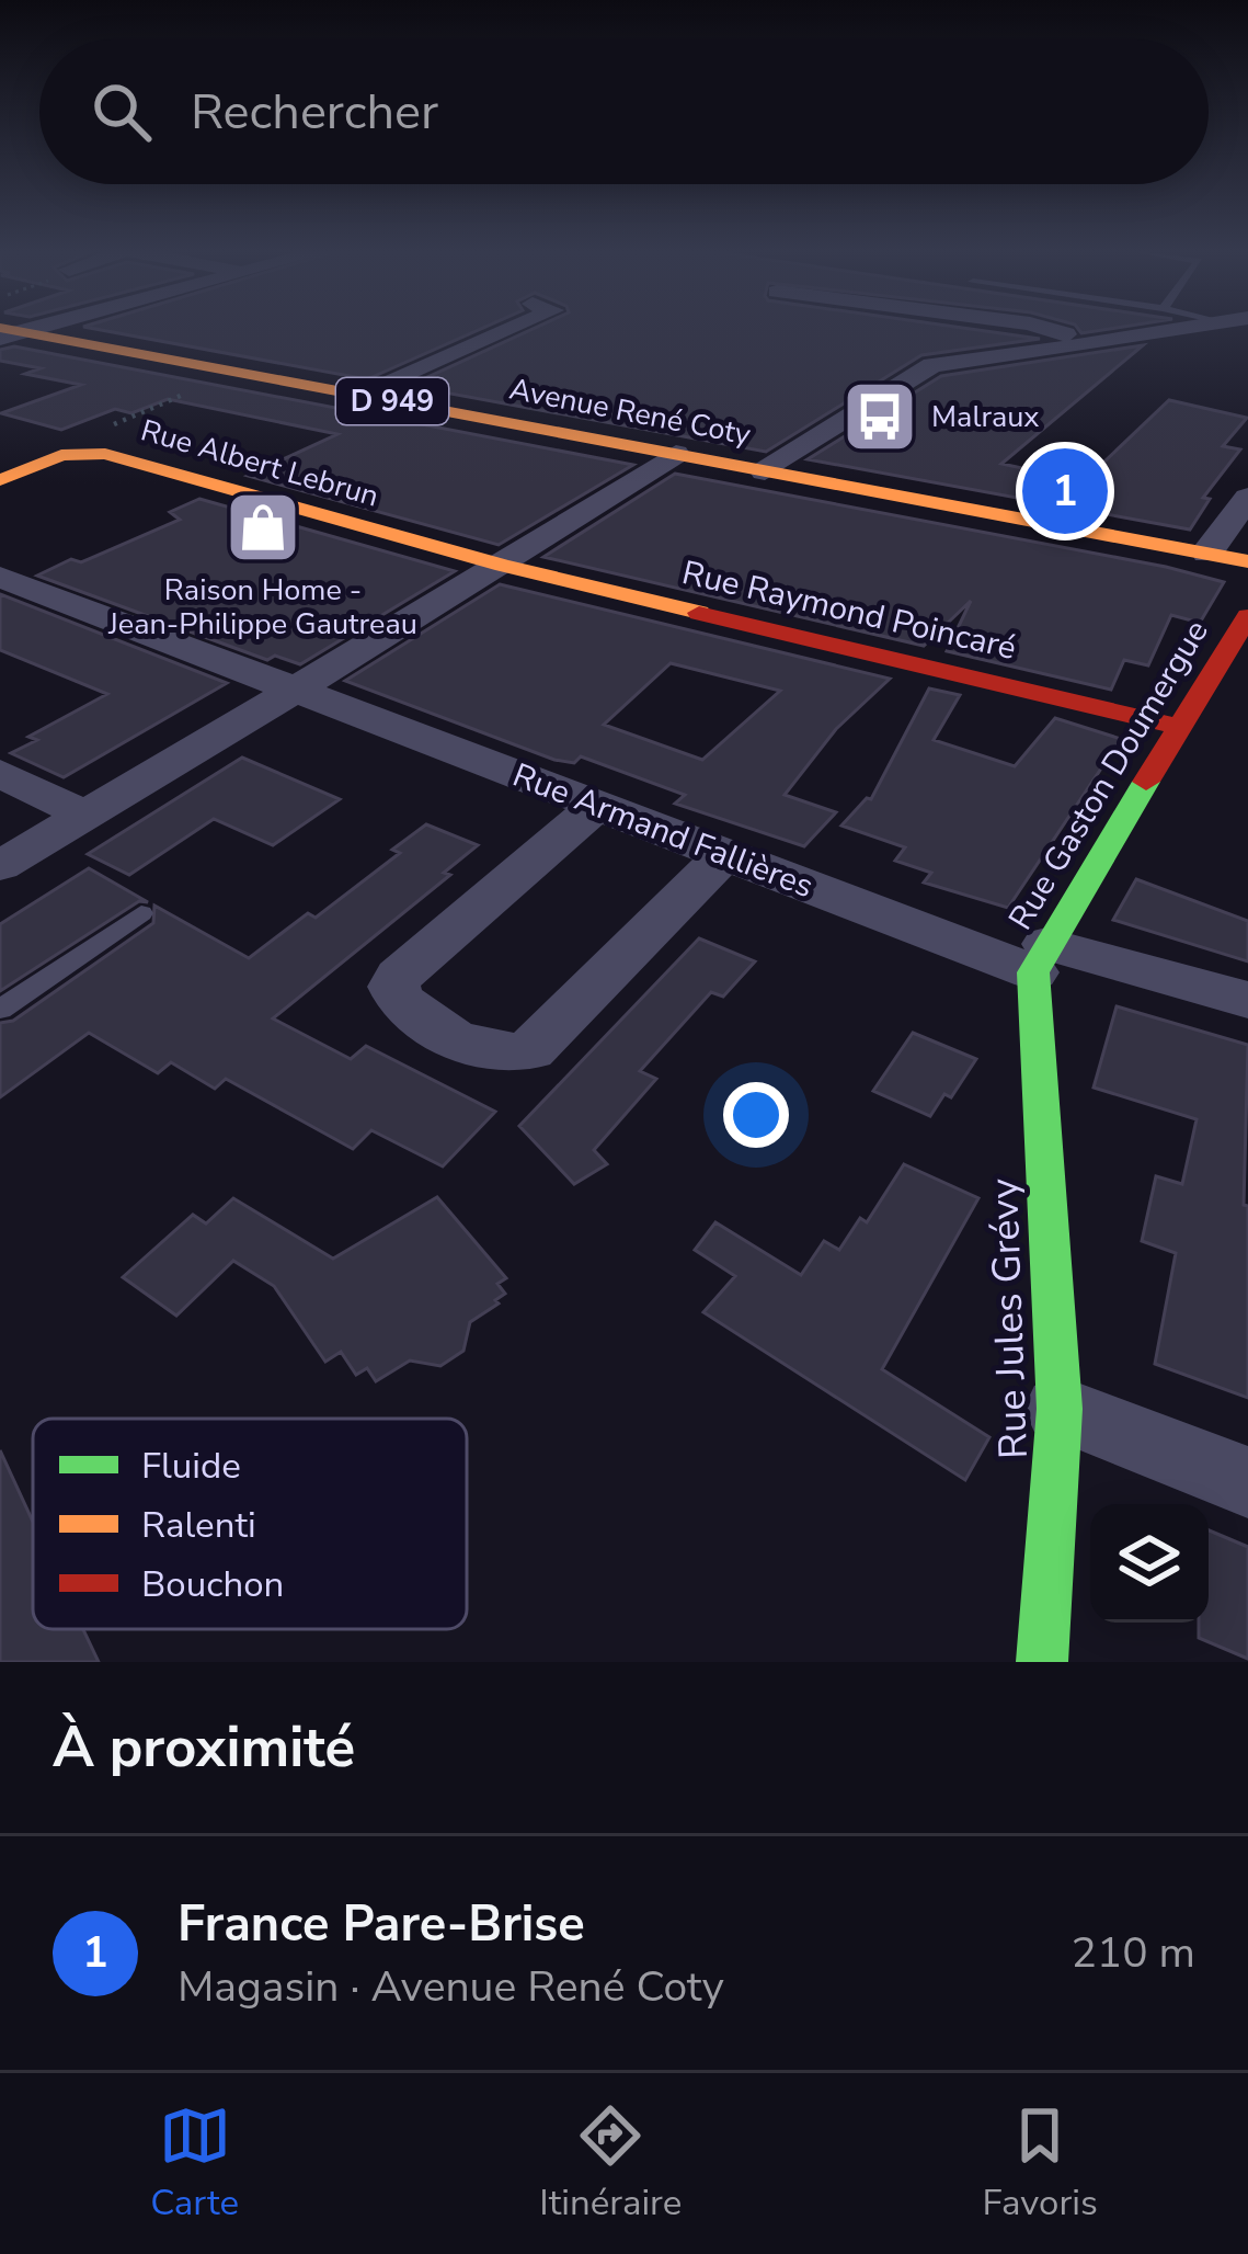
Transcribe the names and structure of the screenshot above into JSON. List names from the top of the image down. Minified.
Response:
{"streets":{"street":["D 949","Avenue René Coty","Rue Albert Lebrun","Rue Raymond Poincaré","Rue Gaston Doumergue","Rue Armand Fallières","Rue Jules Grévy"]},"crossings":[["Rue Albert Lebrun","Rue Raymond Poincaré"],["Rue Raymond Poincaré","Rue Gaston Doumergue"],["Rue Gaston Doumergue","Rue Armand Fallières"],["Rue Gaston Doumergue","Rue Jules Grévy"],["Rue Armand Fallières","Rue Jules Grévy"]],"places":{"bus stop":["Malraux"],"shop":["Raison Home - Jean-Philippe Gautreau"]},"legend":["Fluide","Ralenti","Bouchon"],"page":{"search":"Rechercher","pins":"1","heading":"À proximité","list":[{"mark":"1","name":"France Pare-Brise","note":"Magasin · Avenue René Coty","value":"210 m"}],"nav":["Carte","Itinéraire","Favoris"]}}
